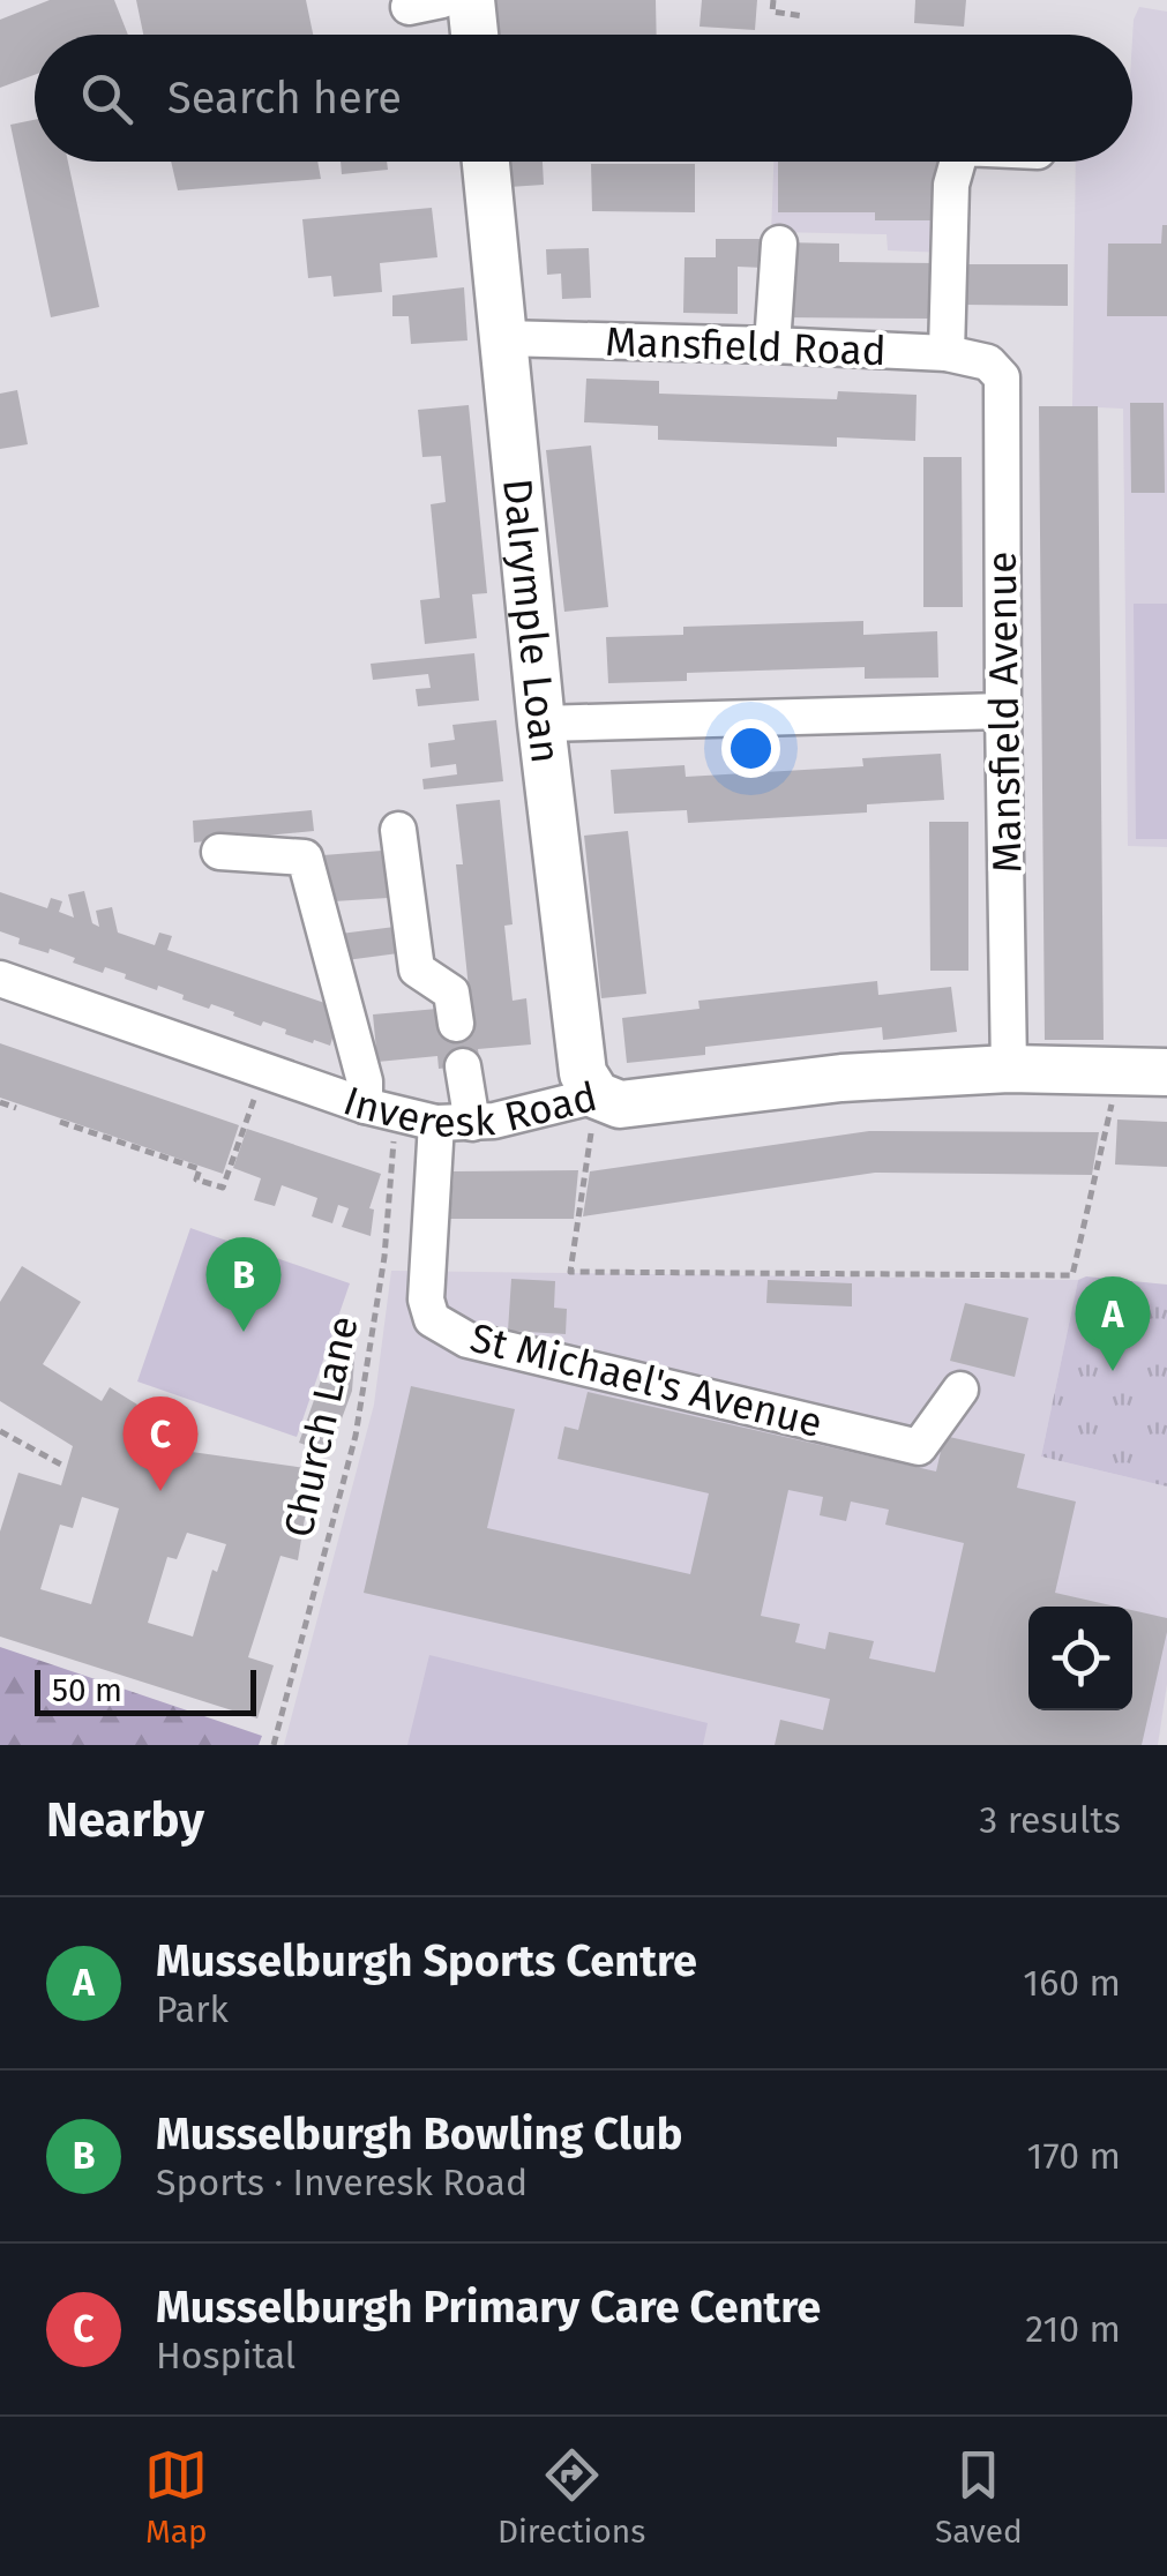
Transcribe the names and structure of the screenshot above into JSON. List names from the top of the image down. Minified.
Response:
{"streets":{"main road":["Dalrymple Loan","Inveresk Road"],"street":["Mansfield Road","Mansfield Avenue","St Michael's Avenue"],"path":["Church Lane"]},"crossings":[["Mansfield Road","Dalrymple Loan"],["Mansfield Road","Mansfield Avenue"],["Dalrymple Loan","Inveresk Road"],["Mansfield Avenue","Inveresk Road"],["Inveresk Road","St Michael's Avenue"],["Inveresk Road","Church Lane"]],"scale_bar":"50 m","page":{"search":"Search here","pins":["B","A","C"],"scale":"50 m","heading":["Nearby","3 results"],"list":[{"mark":"A","name":"Musselburgh Sports Centre","note":"Park","value":"160 m"},{"mark":"B","name":"Musselburgh Bowling Club","note":"Sports · Inveresk Road","value":"170 m"},{"mark":"C","name":"Musselburgh Primary Care Centre","note":"Hospital","value":"210 m"}],"nav":["Map","Directions","Saved"]}}
